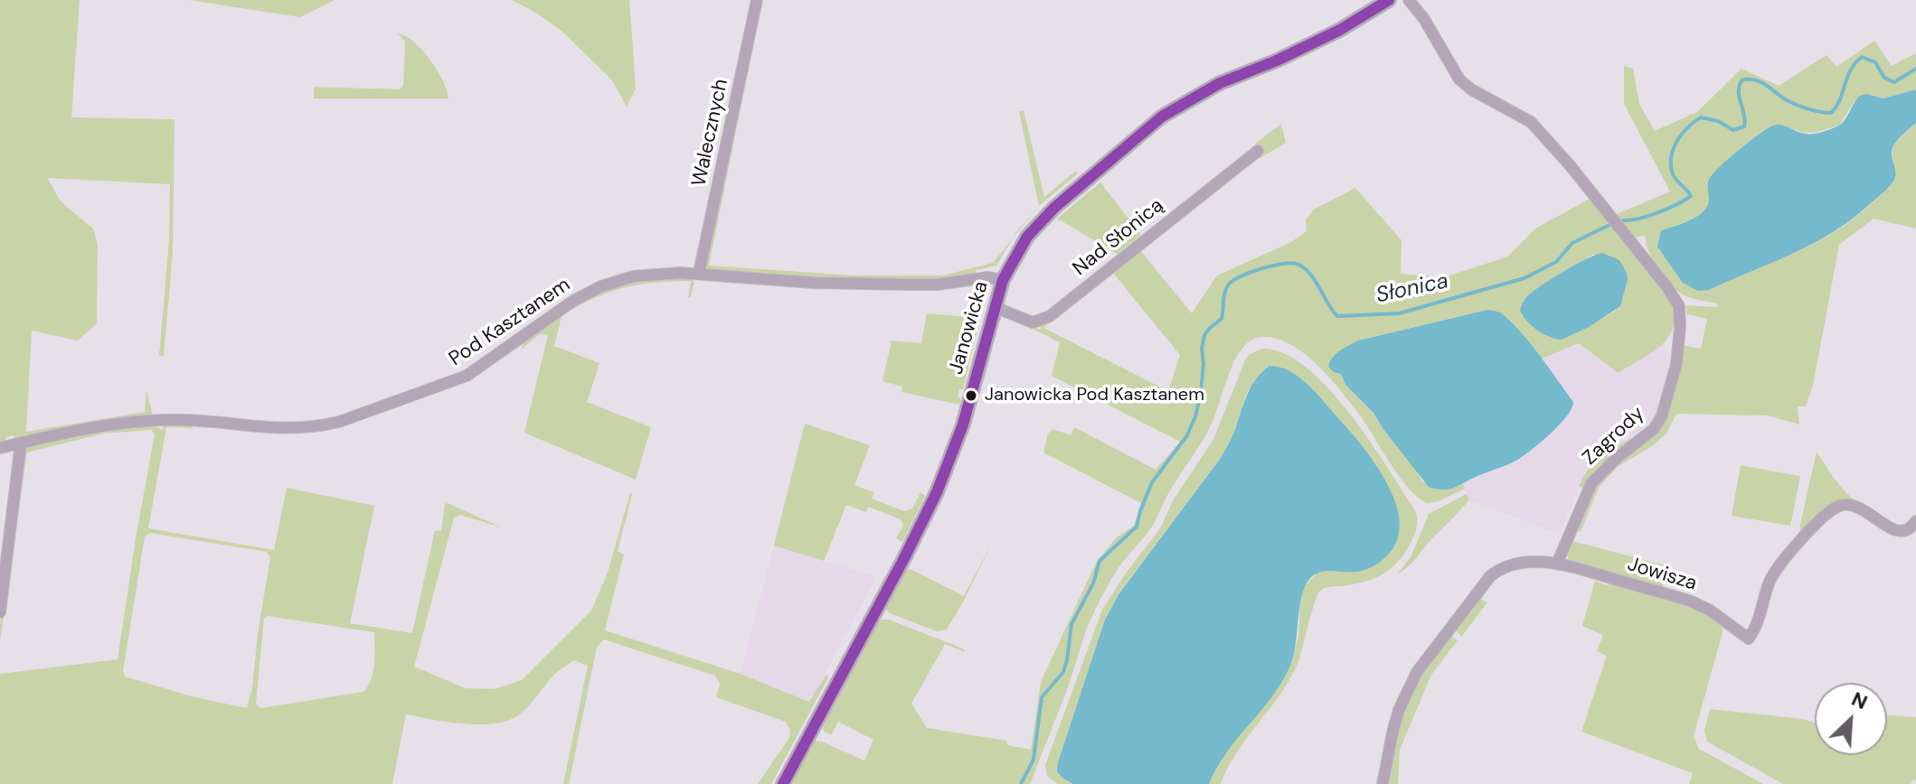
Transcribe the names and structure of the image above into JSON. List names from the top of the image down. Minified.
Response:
{"streets":{"street":["Walecznych","Nad Słonicą","Pod Kasztanem","Janowicka","Zagrody","Jowisza"]},"crossings":[["Walecznych","Pod Kasztanem"],["Nad Słonicą","Janowicka"],["Pod Kasztanem","Janowicka"],["Zagrody","Jowisza"]],"water":["Słonica"],"places":["Janowicka Pod Kasztanem"],"north":"top right"}
